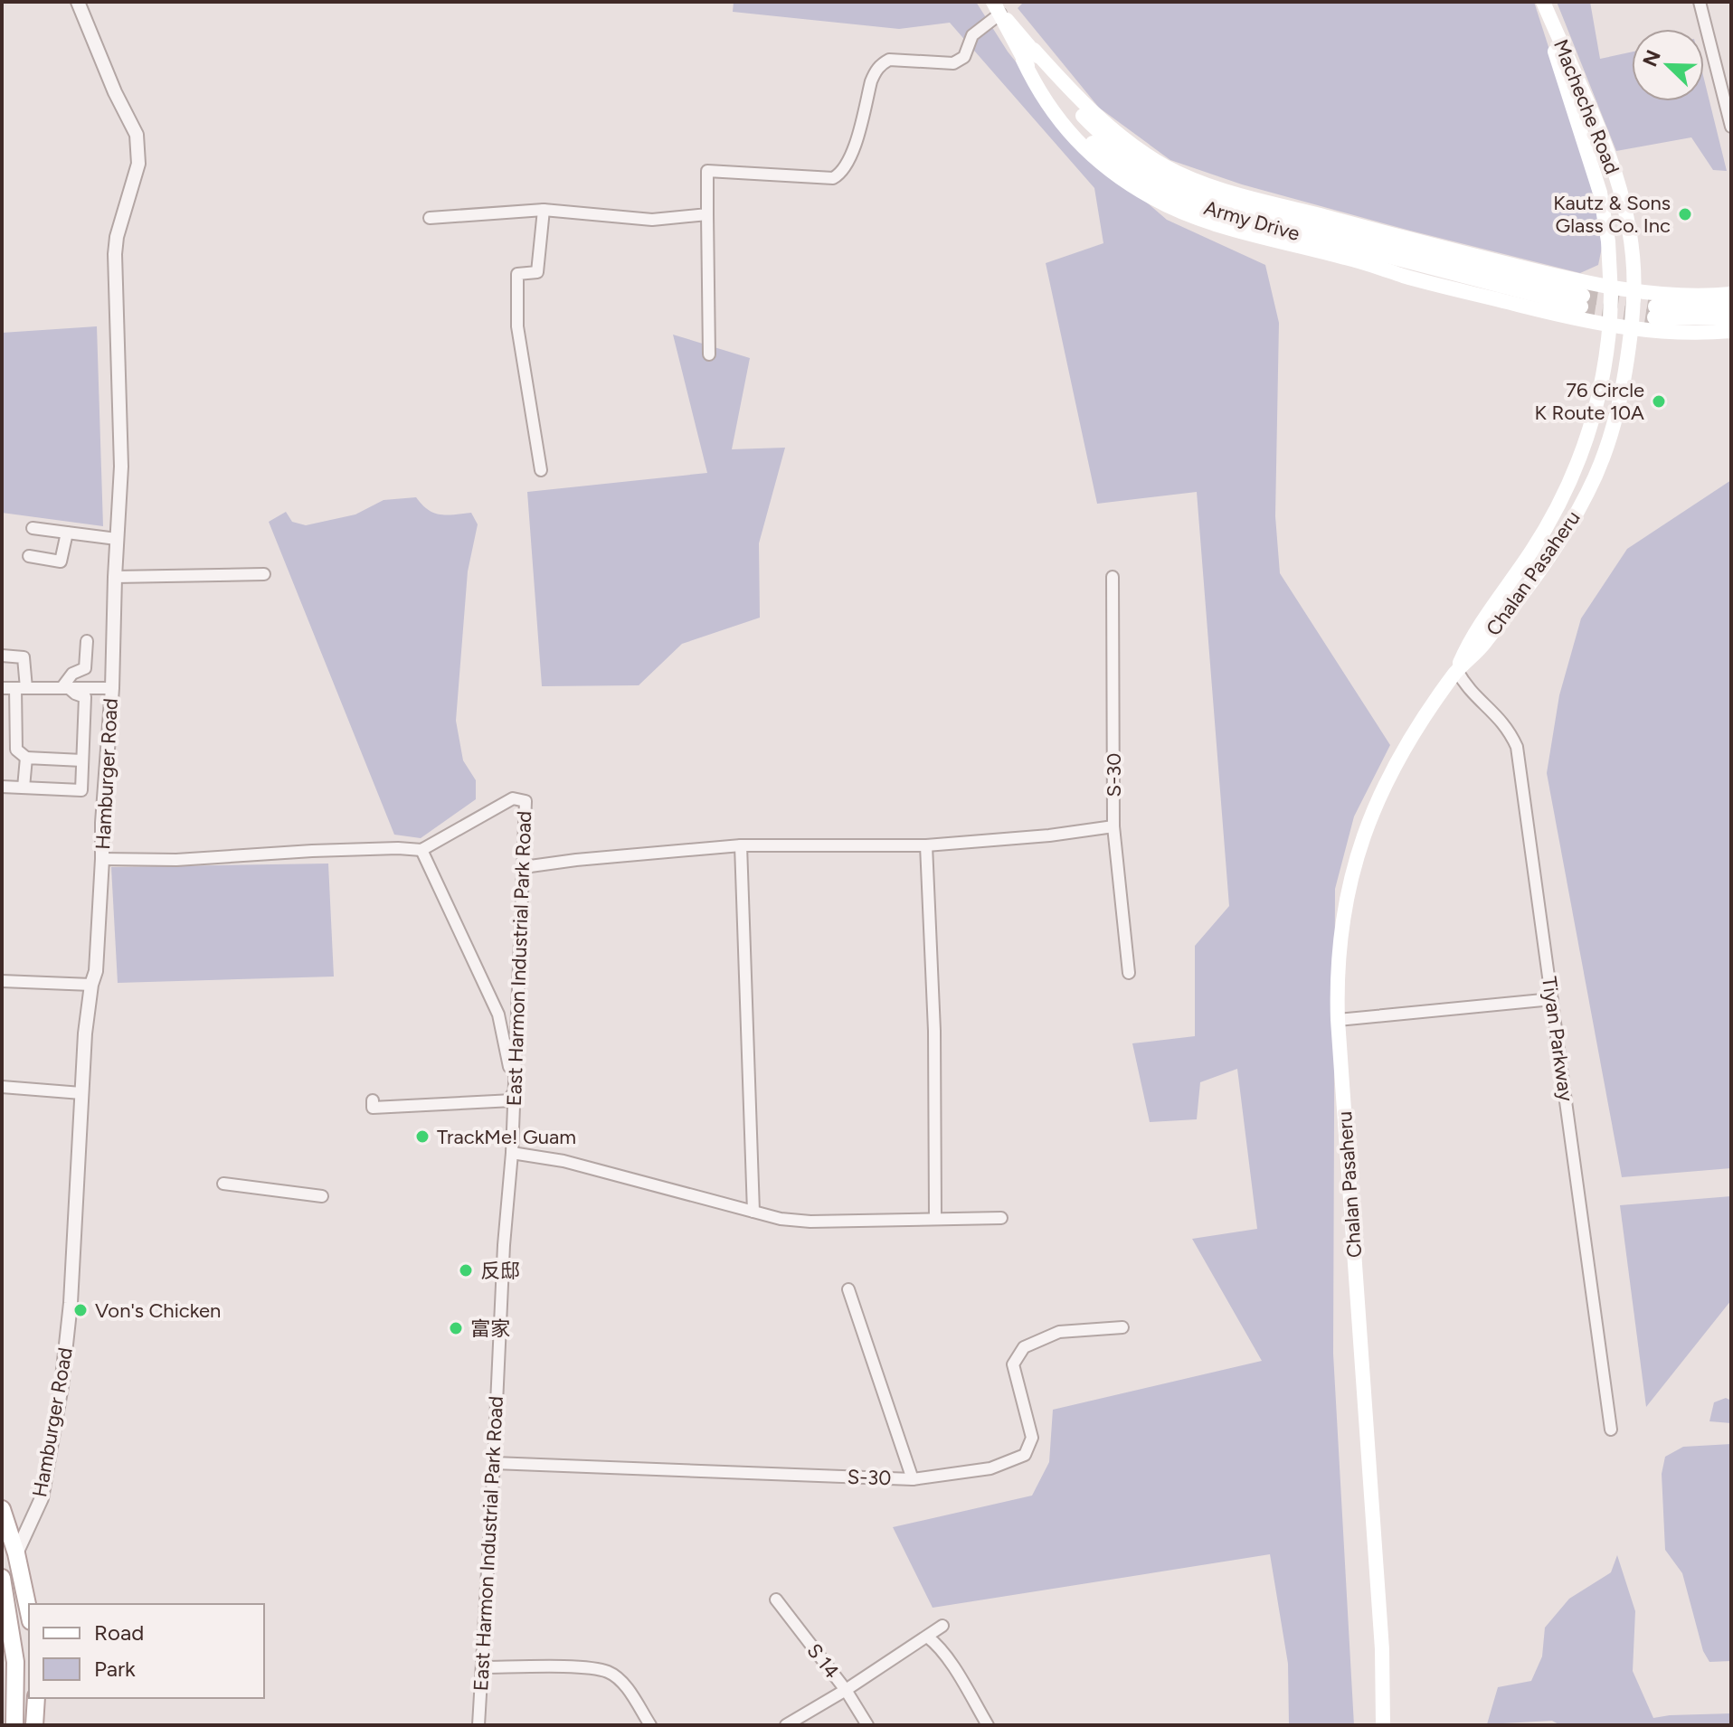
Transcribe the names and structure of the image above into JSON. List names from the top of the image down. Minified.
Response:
{"streets":{"main road":["Macheche Road","Army Drive","Chalan Pasaheru"],"street":["Hamburger Road","S-30","East Harmon Industrial Park Road","Tiyan Parkway","S 14"]},"crossings":[["Macheche Road","Chalan Pasaheru"],["Chalan Pasaheru","Tiyan Parkway"],["S-30","East Harmon Industrial Park Road"]],"places":["Kautz & Sons Glass Co. Inc","76 Circle K Route 10A","TrackMe! Guam","反邸","Von's Chicken","富家"],"legend":["Road","Park"],"north":"top left"}
